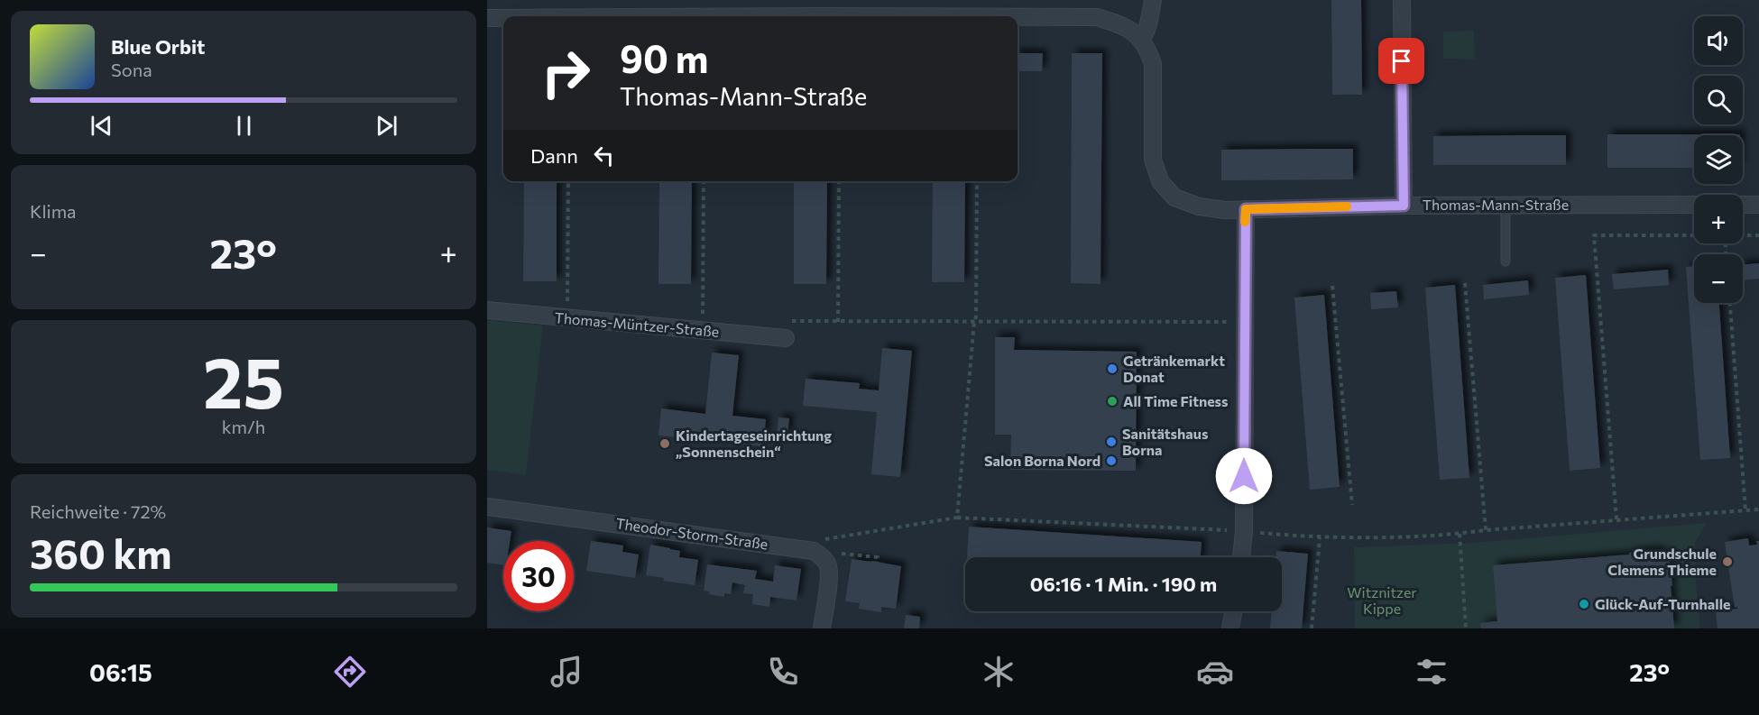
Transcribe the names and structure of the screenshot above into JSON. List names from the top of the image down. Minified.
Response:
{"streets":{"street":["Thomas-Mann-Straße","Thomas-Müntzer-Straße","Theodor-Storm-Straße"]},"parks":["Witznitzer Kippe"],"places":["Getränkemarkt Donat","All Time Fitness","Sanitätshaus Borna","Kindertageseinrichtung „Sonnenschein“","Salon Borna Nord","Grundschule Clemens Thieme","Glück-Auf-Turnhalle"],"page":{"map_buttons":["+","−"],"turn":["90 m","Thomas-Mann-Straße"],"song":["Blue Orbit","Sona"],"then":"Dann","tile":["Klima",["25","km/h"],["Reichweite · 72%","360 km"]],"heat":["−","23°","+"],"limit":"30","trip":"06:16 · 1 Min. · 190 m","tabs":["06:15","23°"]}}
